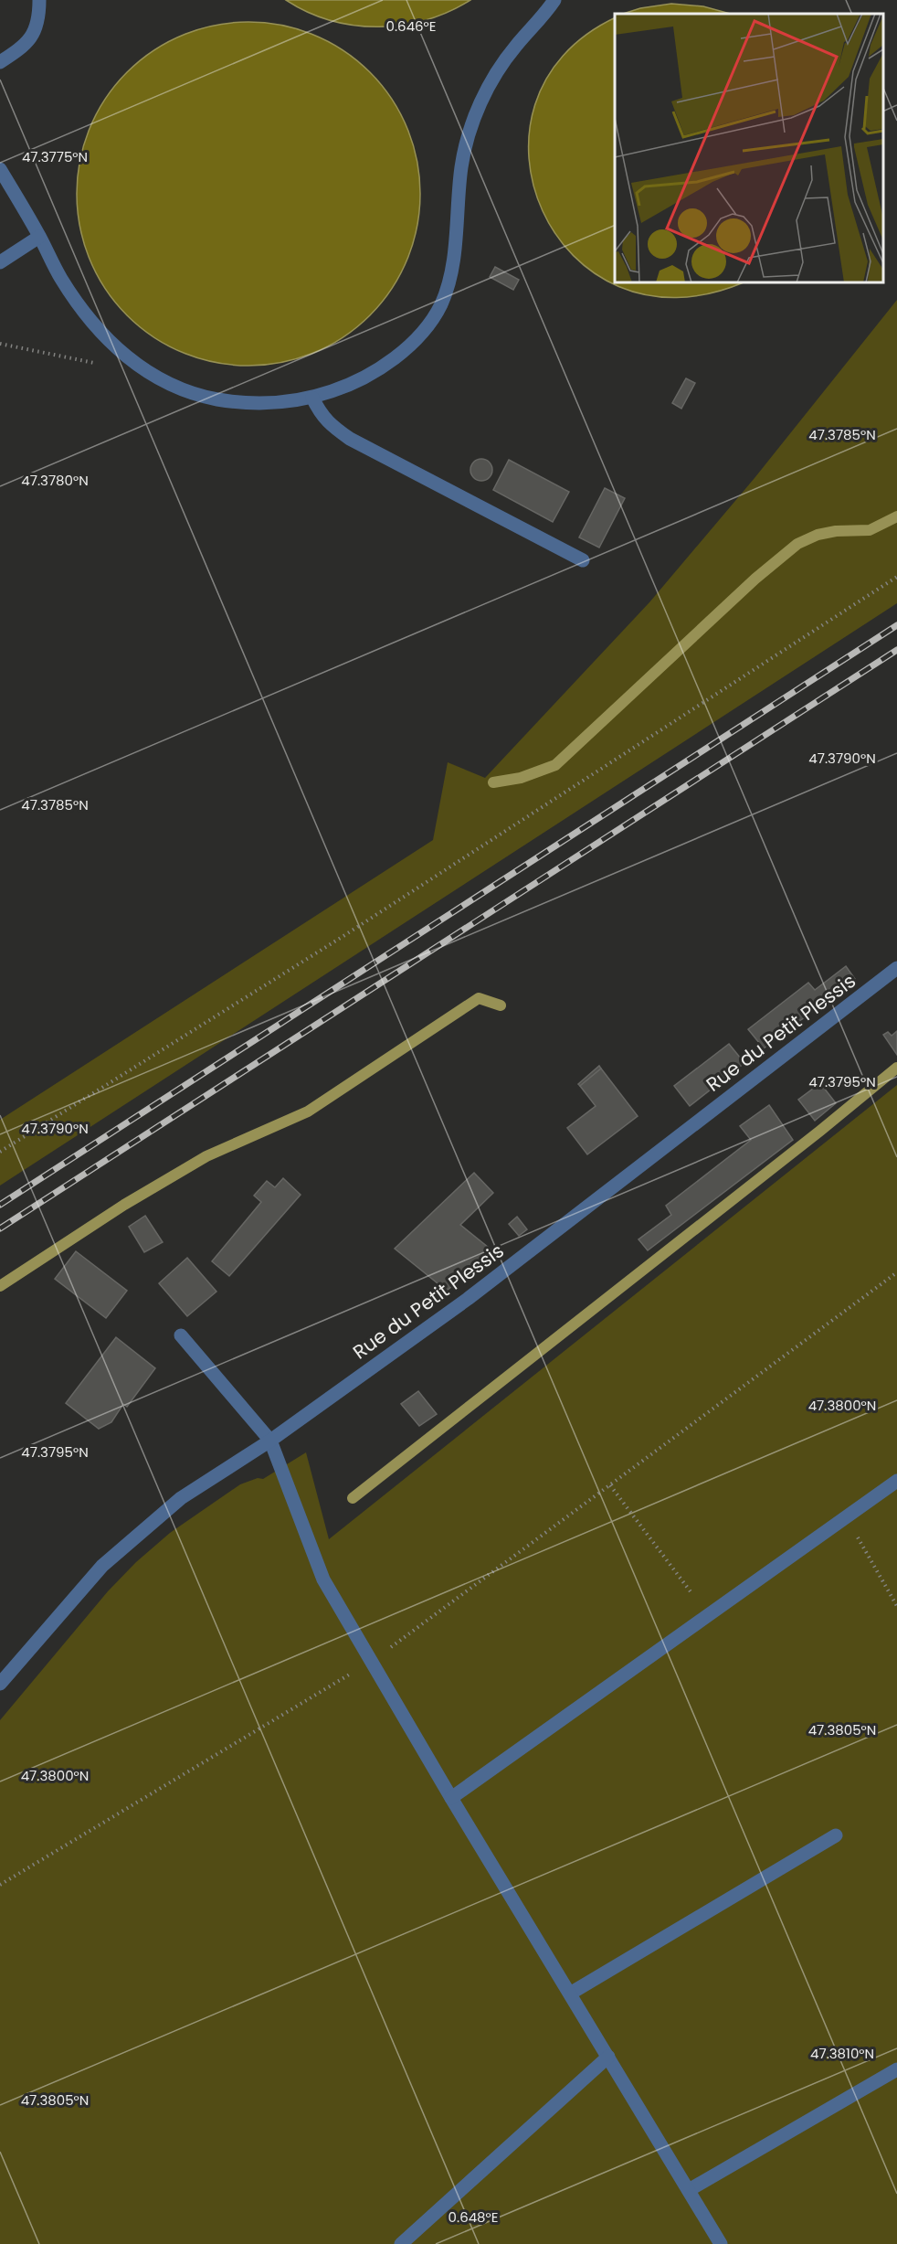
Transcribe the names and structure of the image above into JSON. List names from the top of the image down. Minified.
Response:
{"streets":{"street":["Rue du Petit Plessis"]},"coordinates":["0.646°E","47.3775°N","47.3785°N","47.3780°N","47.3790°N","47.3795°N","47.3800°N","47.3805°N","47.3810°N","0.648°E"]}
